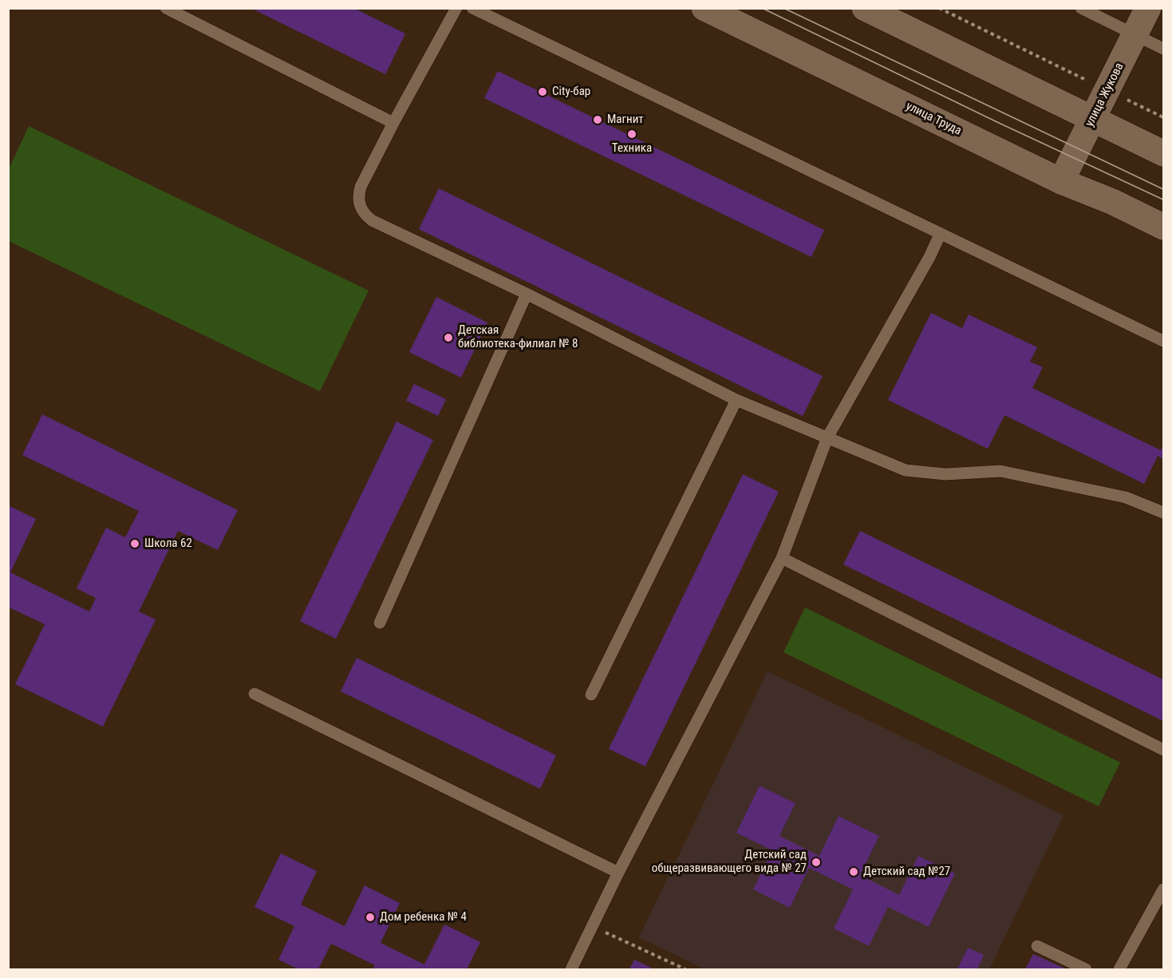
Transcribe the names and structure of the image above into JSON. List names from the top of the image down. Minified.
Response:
{"streets":{"main road":["улица Жукова","улица Труда"]},"crossings":[["улица Жукова","улица Труда"]],"places":["City-бар","Магнит","Техника","Детская библиотека-филиал № 8","Школа 62","Детский сад общеразвивающего вида № 27","Детский сад №27","Дом ребенка № 4"]}
